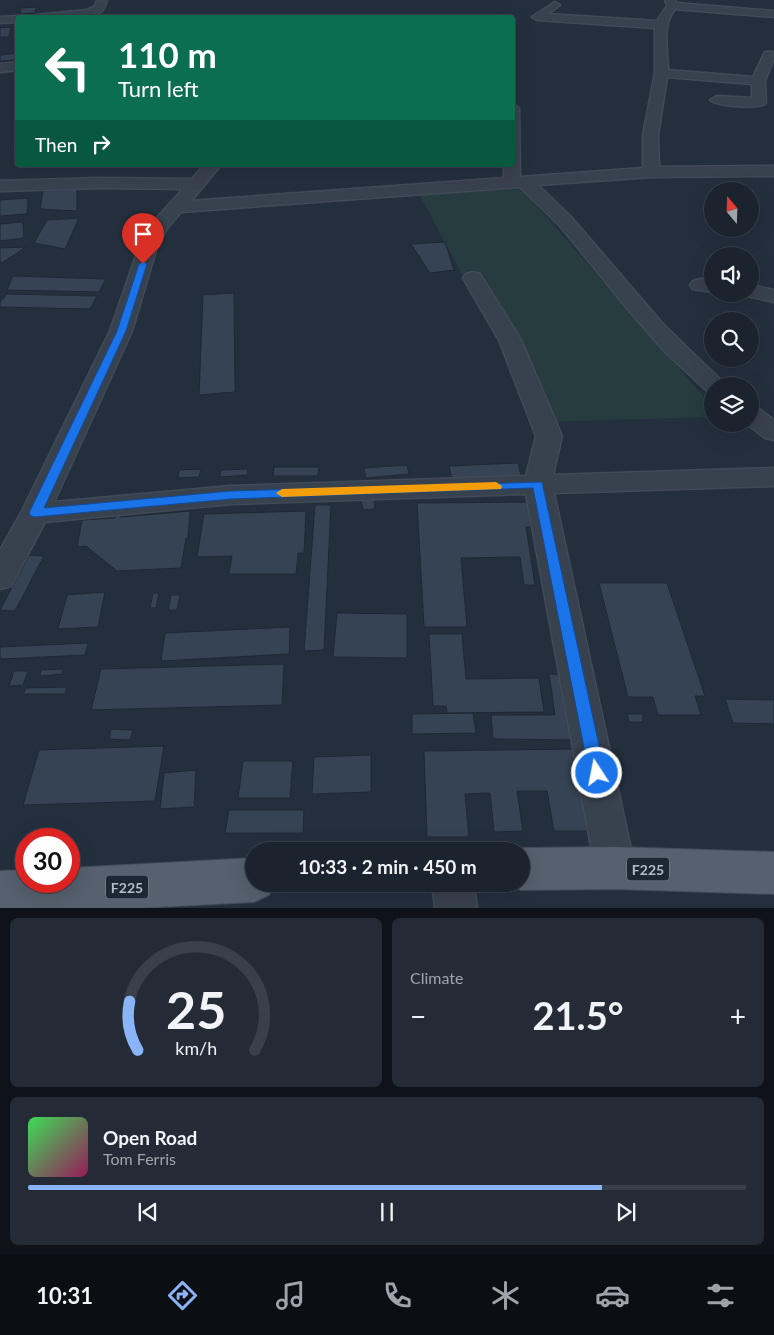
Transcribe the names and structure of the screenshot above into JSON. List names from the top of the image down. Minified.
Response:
{"streets":{"main road":["F225"]},"north":"top","page":{"turn":["110 m","Turn left"],"then":"Then","limit":"30","trip":"10:33 · 2 min · 450 m","tile":"Climate","heat":["−","21.5°","+"],"song":["Open Road","Tom Ferris"],"tabs":"10:31","gauge":["25","km/h"]}}
